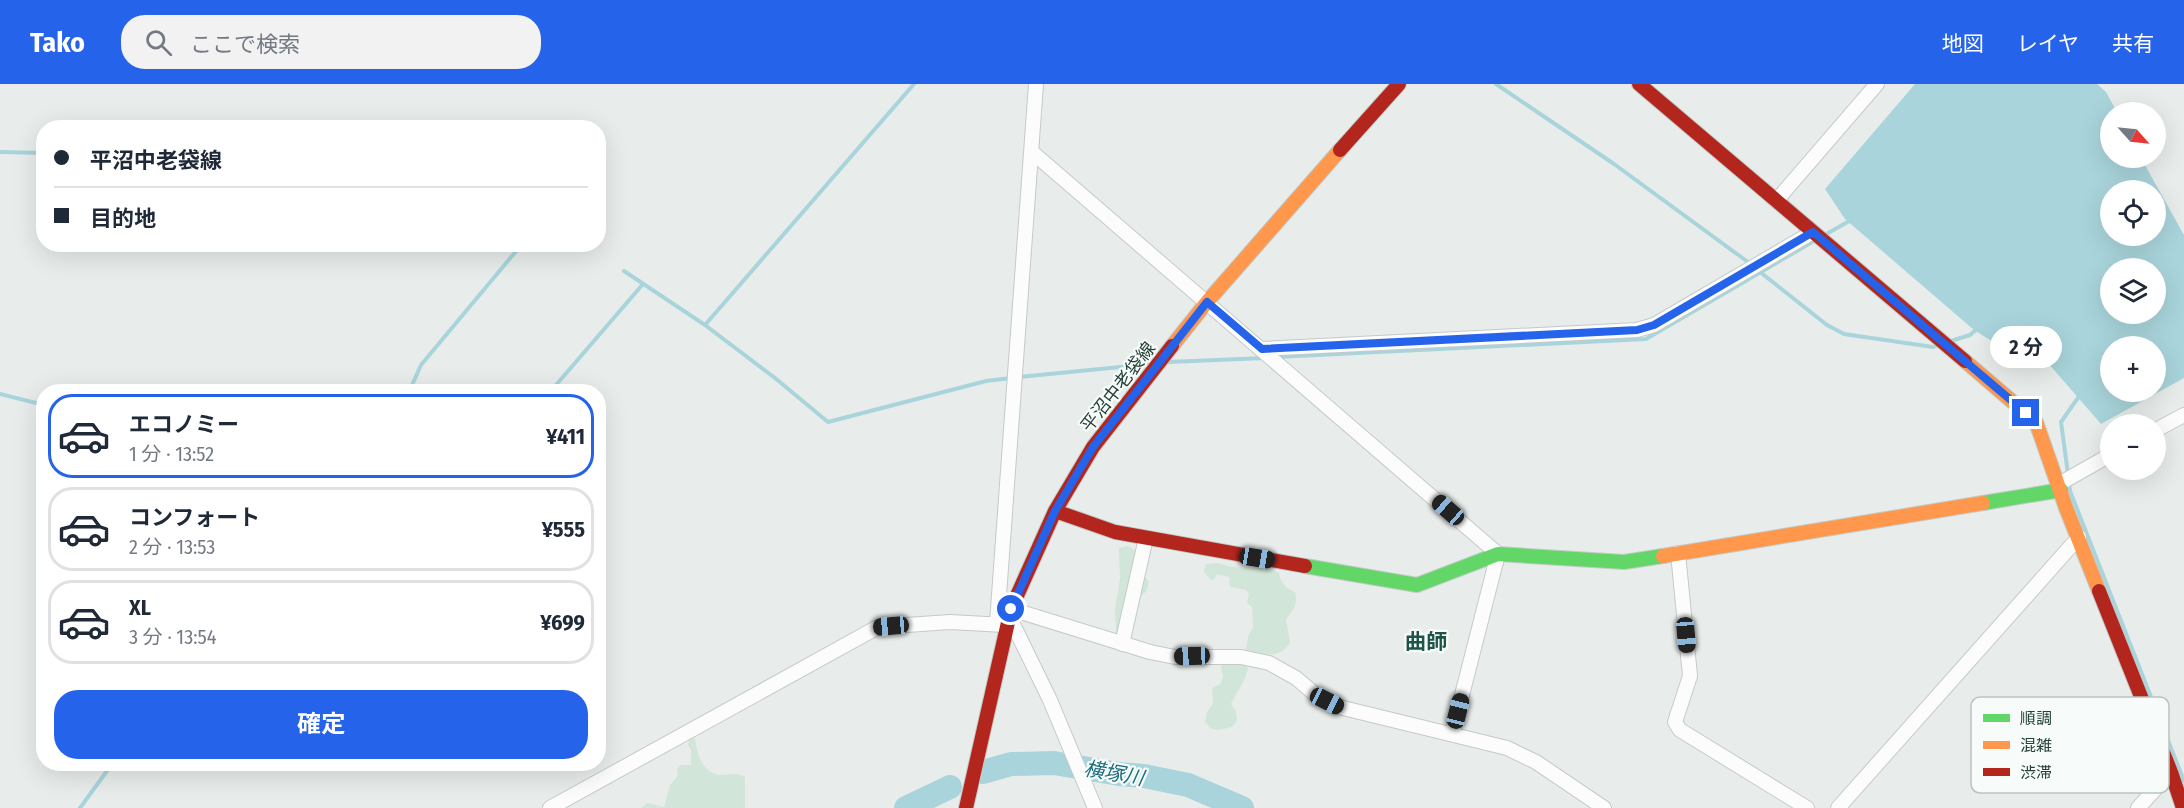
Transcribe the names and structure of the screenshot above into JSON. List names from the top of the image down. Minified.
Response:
{"streets":{"street":["平沼中老袋線"]},"districts":["曲師"],"water":["横塚川"],"legend":["順調","混雑","渋滞"],"north":"bottom right","page":{"header":"Tako","search":"ここで検索","nav":["地図","レイヤ","共有"],"map_buttons":["+","−"],"banner":["平沼中老袋線","目的地"],"bubble":"2 分","list":[{"name":"エコノミー","note":"1 分 · 13:52","value":"¥411"},{"name":"コンフォート","note":"2 分 · 13:53","value":"¥555"},{"name":"XL","note":"3 分 · 13:54","value":"¥699"}],"buttons":"確定"}}
